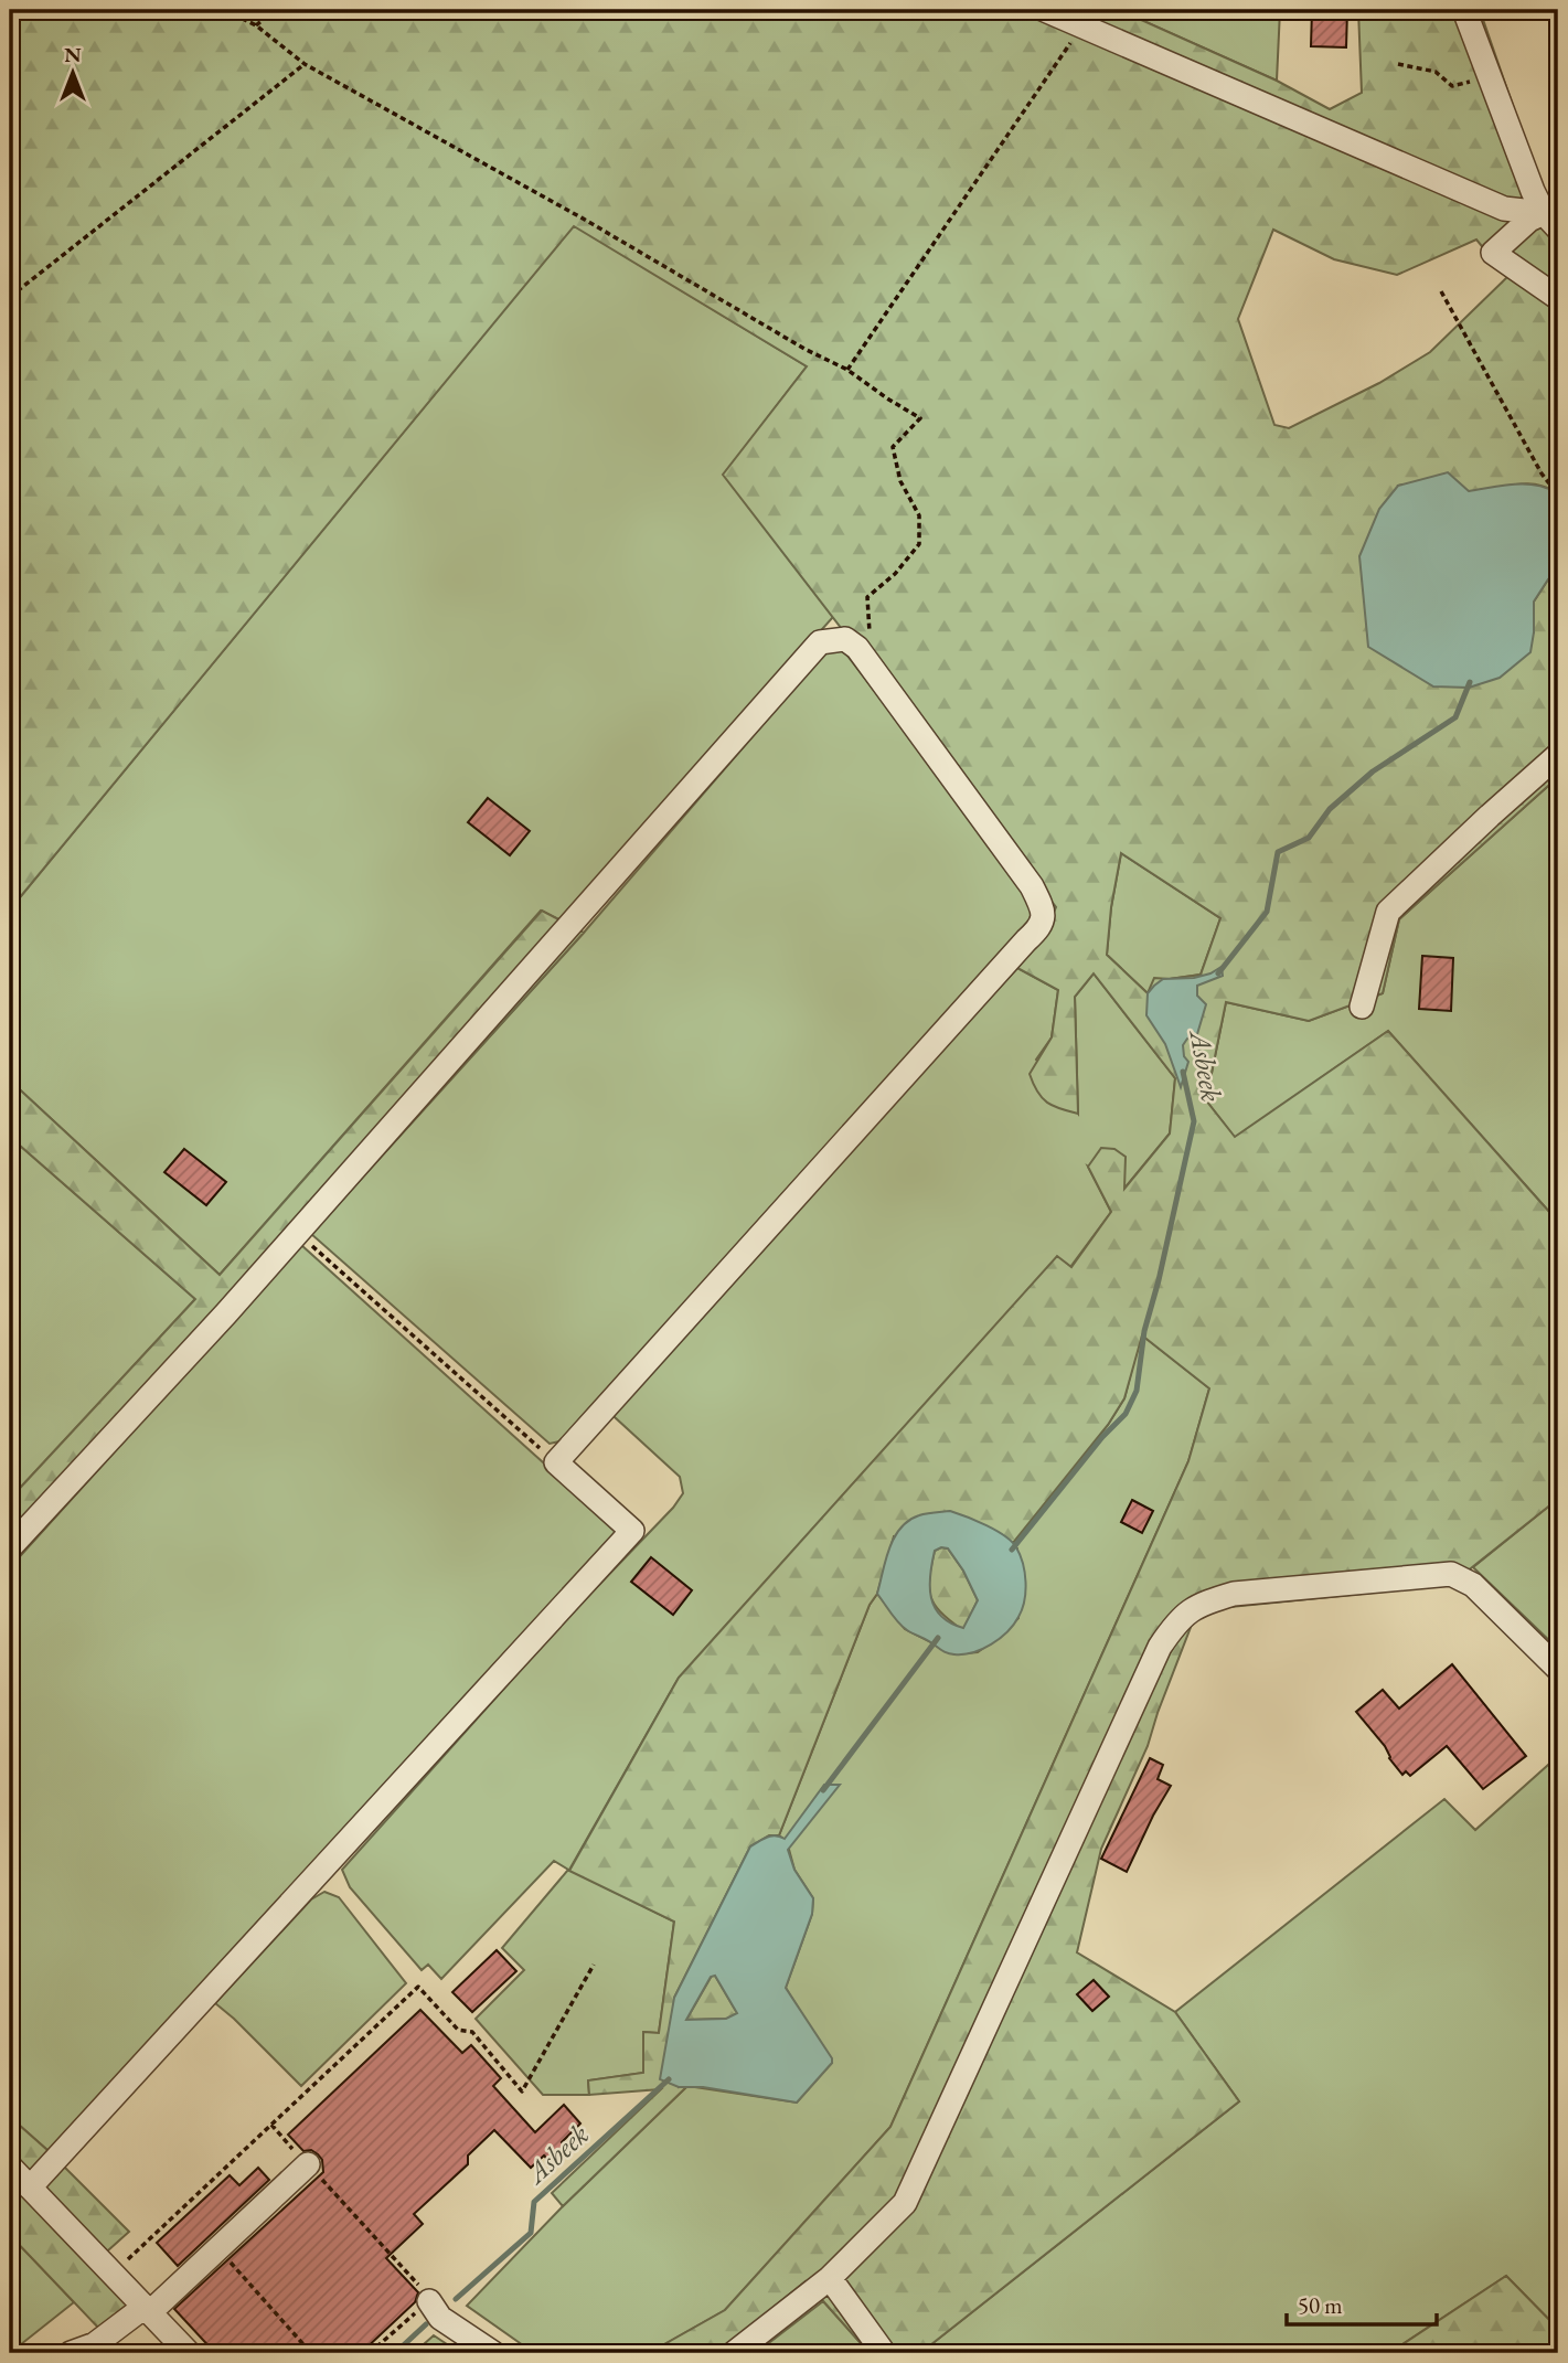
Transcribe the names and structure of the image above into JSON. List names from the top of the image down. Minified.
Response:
{"water":["Asbeek"],"scale_bar":"50 m","north":"top"}
